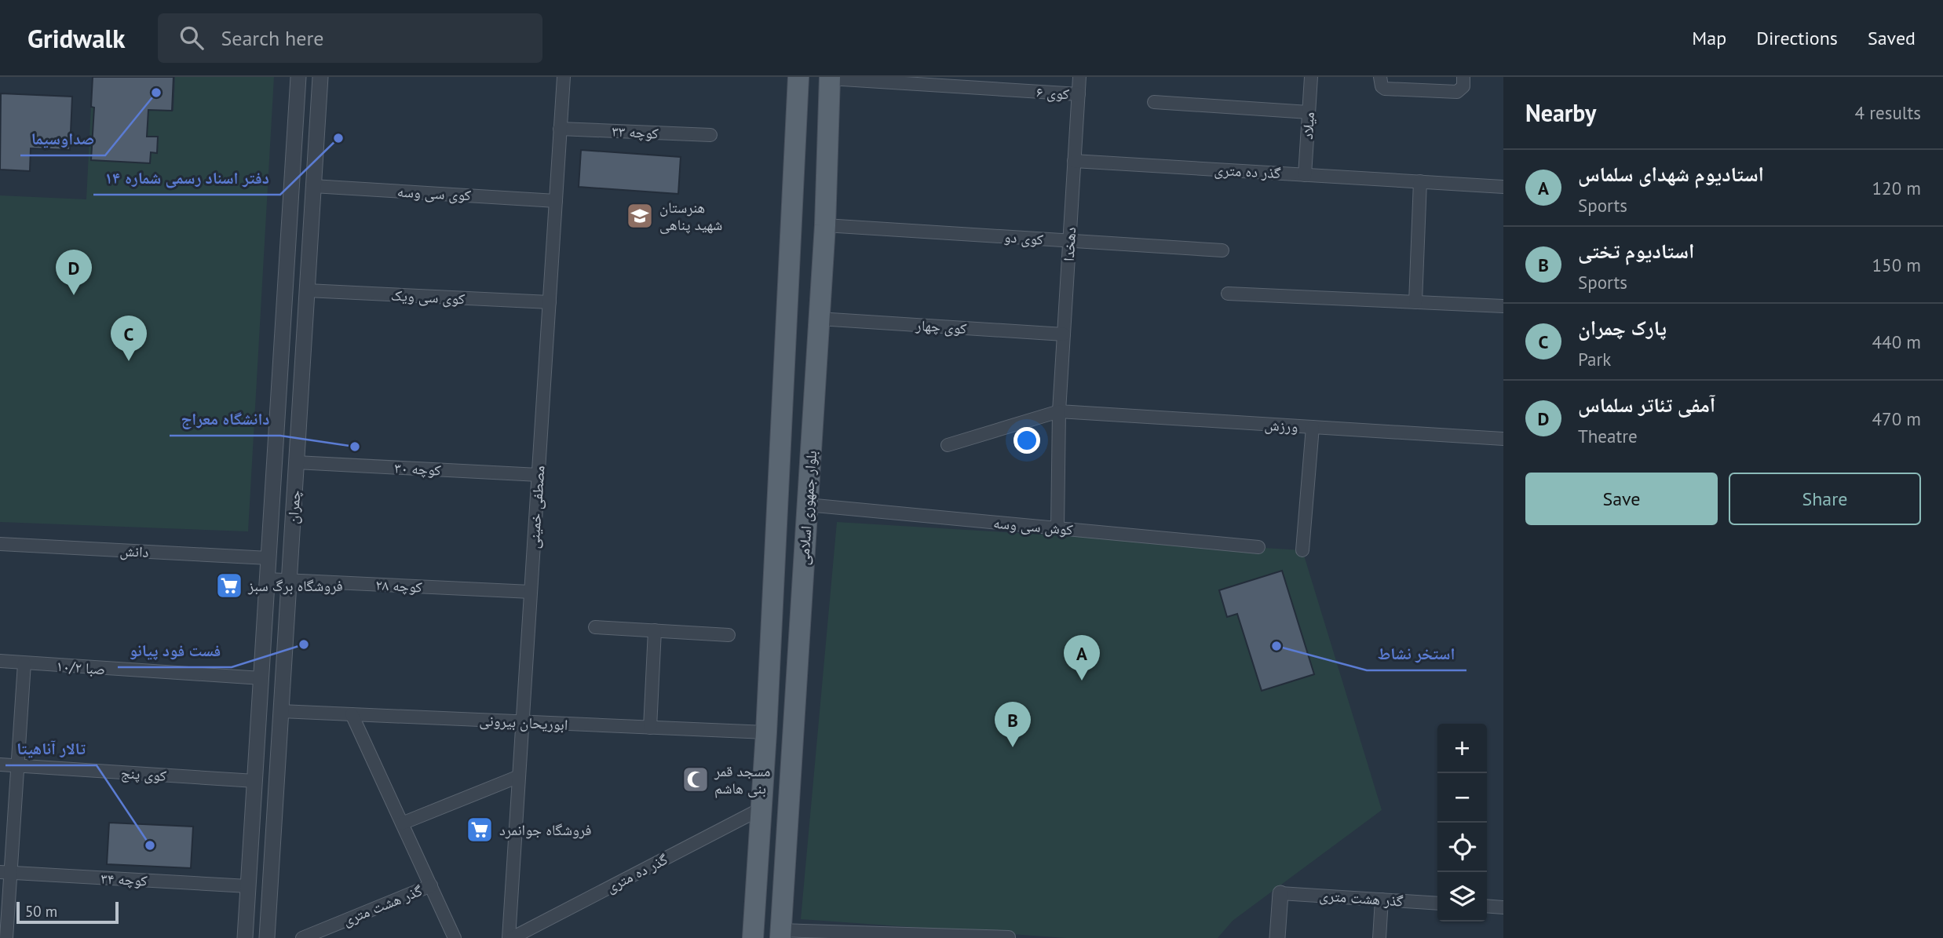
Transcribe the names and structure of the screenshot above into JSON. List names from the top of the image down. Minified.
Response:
{"streets":{"main road":["بلوار جمهوری اسلامی"],"street":["کوی ۶","میلاد","کوچه ۳۳","گذر ده متری","کوی سی وسه","کوی دو","دهخدا","کوی سی ویک","کوی چهار","ورزش","کوچه ۳۰","چمران","مصطفی خمینی","کوش سی وسه","دانش","کوچه ۲۸","صبا ۱۰/۲","ابوریحان بیرونی","کوی پنج","کوچه ۳۴","گذر هشت متری"]},"crossings":[["کوی ۶","دهخدا"],["کوی ۶","بلوار جمهوری اسلامی"],["میلاد","گذر ده متری"],["کوچه ۳۳","مصطفی خمینی"],["گذر ده متری","دهخدا"],["گذر ده متری","مصطفی خمینی"],["گذر ده متری","بلوار جمهوری اسلامی"],["کوی سی وسه","چمران"],["کوی سی وسه","مصطفی خمینی"],["کوی دو","دهخدا"],["کوی دو","بلوار جمهوری اسلامی"],["دهخدا","کوی چهار"],["دهخدا","ورزش"],["کوی سی ویک","چمران"],["کوی سی ویک","مصطفی خمینی"],["کوی چهار","بلوار جمهوری اسلامی"],["کوچه ۳۰","چمران"],["کوچه ۳۰","مصطفی خمینی"],["چمران","دانش"],["چمران","کوچه ۲۸"],["چمران","صبا ۱۰/۲"],["چمران","ابوریحان بیرونی"],["چمران","کوی پنج"],["چمران","کوچه ۳۴"],["مصطفی خمینی","کوچه ۲۸"],["مصطفی خمینی","ابوریحان بیرونی"],["بلوار جمهوری اسلامی","کوش سی وسه"],["بلوار جمهوری اسلامی","ابوریحان بیرونی"]],"places":{"other":["صداوسیما","دفتر اسناد رسمی شماره ۱۴","دانشگاه معراج","فست فود پیانو","استخر نشاط","تالار آناهیتا"],"school or university":["هنرستان شهید پناهی"],"supermarket":["فروشگاه برگ سبز","فروشگاه جوانمرد"],"mosque":["مسجد قمر بنی هاشم"]},"scale_bar":"50 m","page":{"header":"Gridwalk","search":"Search here","nav":["Map","Directions","Saved"],"heading":["Nearby","4 results"],"list":[{"mark":"A","name":"استادیوم شهدای سلماس","note":"Sports","value":"120 m"},{"mark":"B","name":"استادیوم تختی","note":"Sports","value":"150 m"},{"mark":"C","name":"پارک چمران","note":"Park","value":"440 m"},{"mark":"D","name":"آمفی تئاتر سلماس","note":"Theatre","value":"470 m"}],"pins":["D","C","A","B"],"buttons":["Save","Share"],"map_buttons":["+","−"],"scale":"50 m"}}
